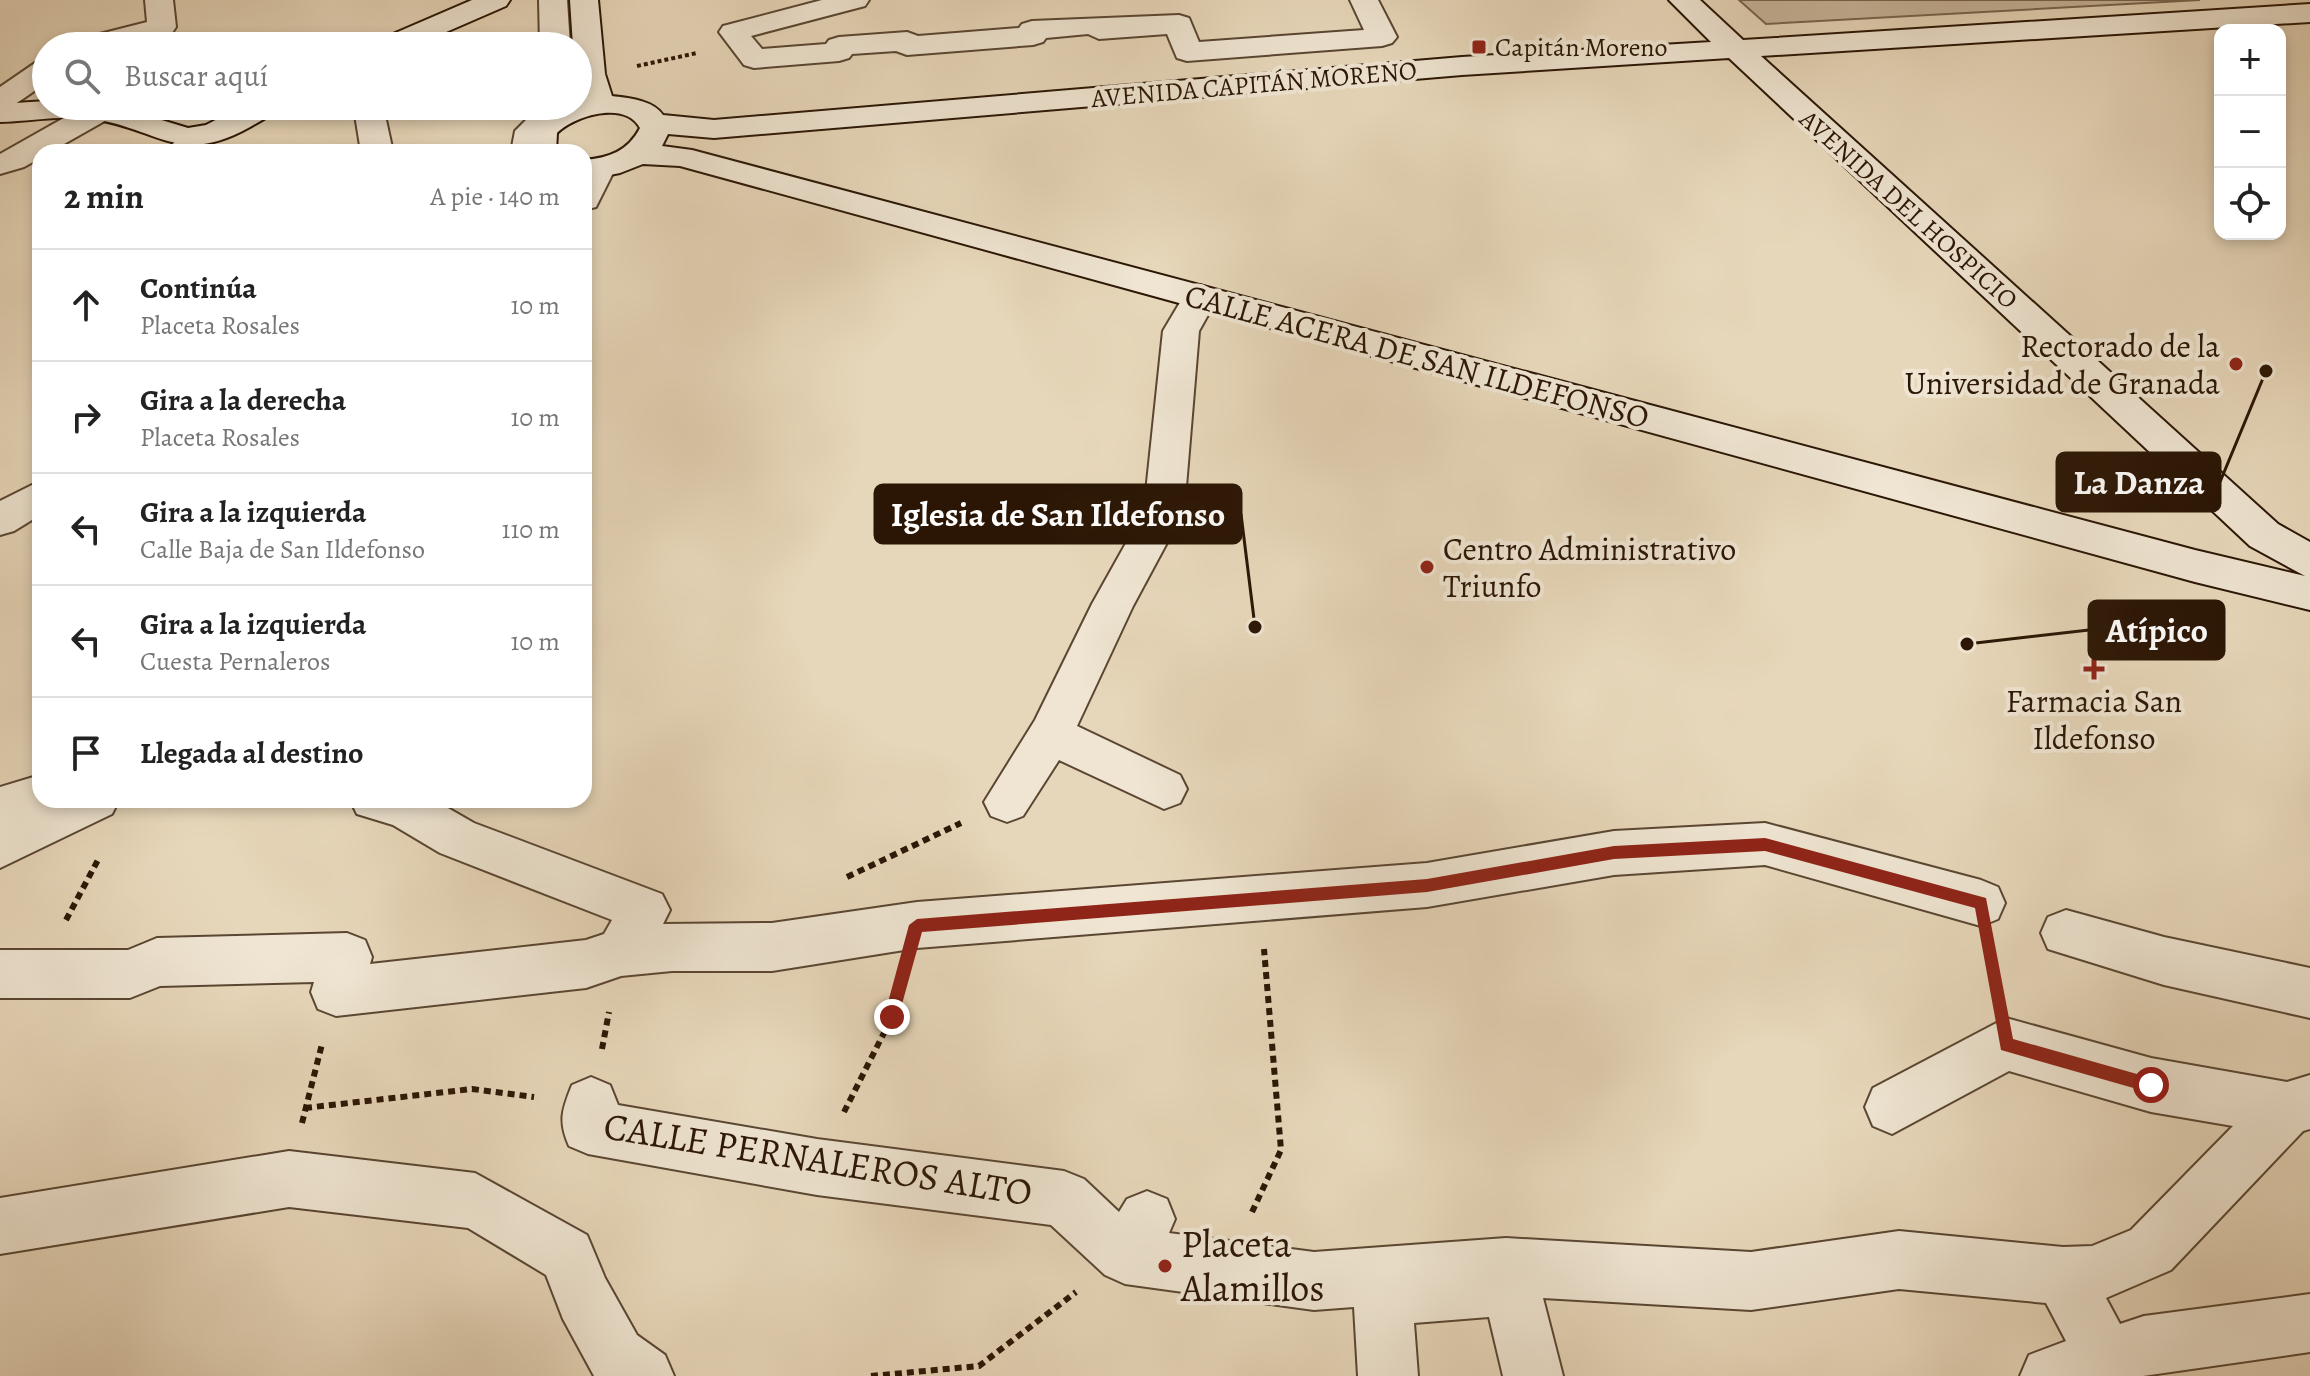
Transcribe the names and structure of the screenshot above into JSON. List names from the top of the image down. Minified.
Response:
{"streets":{"street":["AVENIDA CAPITÁN MORENO","AVENIDA DEL HOSPICIO","CALLE ACERA DE SAN ILDEFONSO","CALLE PERNALEROS ALTO"]},"crossings":[["AVENIDA CAPITÁN MORENO","AVENIDA DEL HOSPICIO"]],"places":{"transit":["Capitán Moreno"],"other":["Rectorado de la Universidad de Granada","La Danza","Centro Administrativo Triunfo","Iglesia de San Ildefonso","Atípico","Placeta Alamillos"],"health":["Farmacia San Ildefonso"]},"page":{"map_buttons":["+","−"],"search":"Buscar aquí","heading":["2 min","A pie · 140 m"],"list":[["Continúa","Placeta Rosales","10 m"],["Gira a la derecha","Placeta Rosales","10 m"],["Gira a la izquierda","Calle Baja de San Ildefonso","110 m"],["Gira a la izquierda","Cuesta Pernaleros","10 m"],"Llegada al destino"]}}
